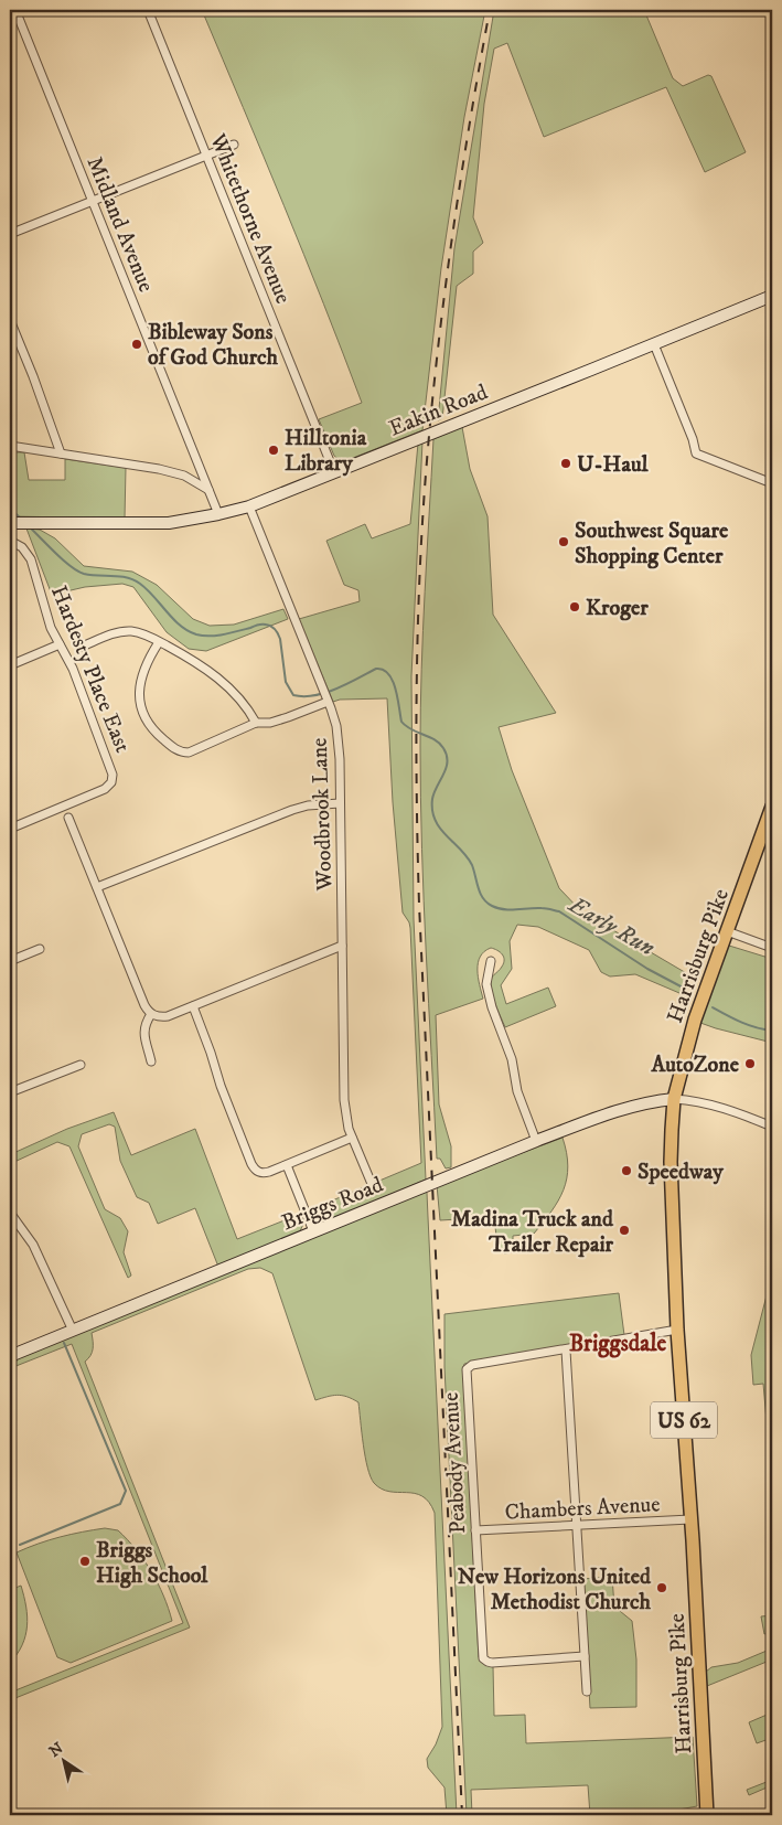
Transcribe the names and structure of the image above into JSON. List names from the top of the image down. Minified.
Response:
{"streets":{"main road":["Harrisburg Pike","US 62"],"street":["Whitethorne Avenue","Midland Avenue","Eakin Road","Hardesty Place East","Woodbrook Lane","Briggs Road","Peabody Avenue","Chambers Avenue"]},"crossings":[["Whitethorne Avenue","Eakin Road"],["Midland Avenue","Eakin Road"],["Eakin Road","Woodbrook Lane"],["Harrisburg Pike","Briggs Road"],["Harrisburg Pike","Chambers Avenue"],["Peabody Avenue","Chambers Avenue"]],"districts":["Briggsdale"],"water":["Early Run"],"places":["Bibleway Sons of God Church","Hilltonia Library","U-Haul","Southwest Square Shopping Center","Kroger","AutoZone","Speedway","Madina Truck and Trailer Repair","Briggs High School","New Horizons United Methodist Church"],"north":"top left"}
